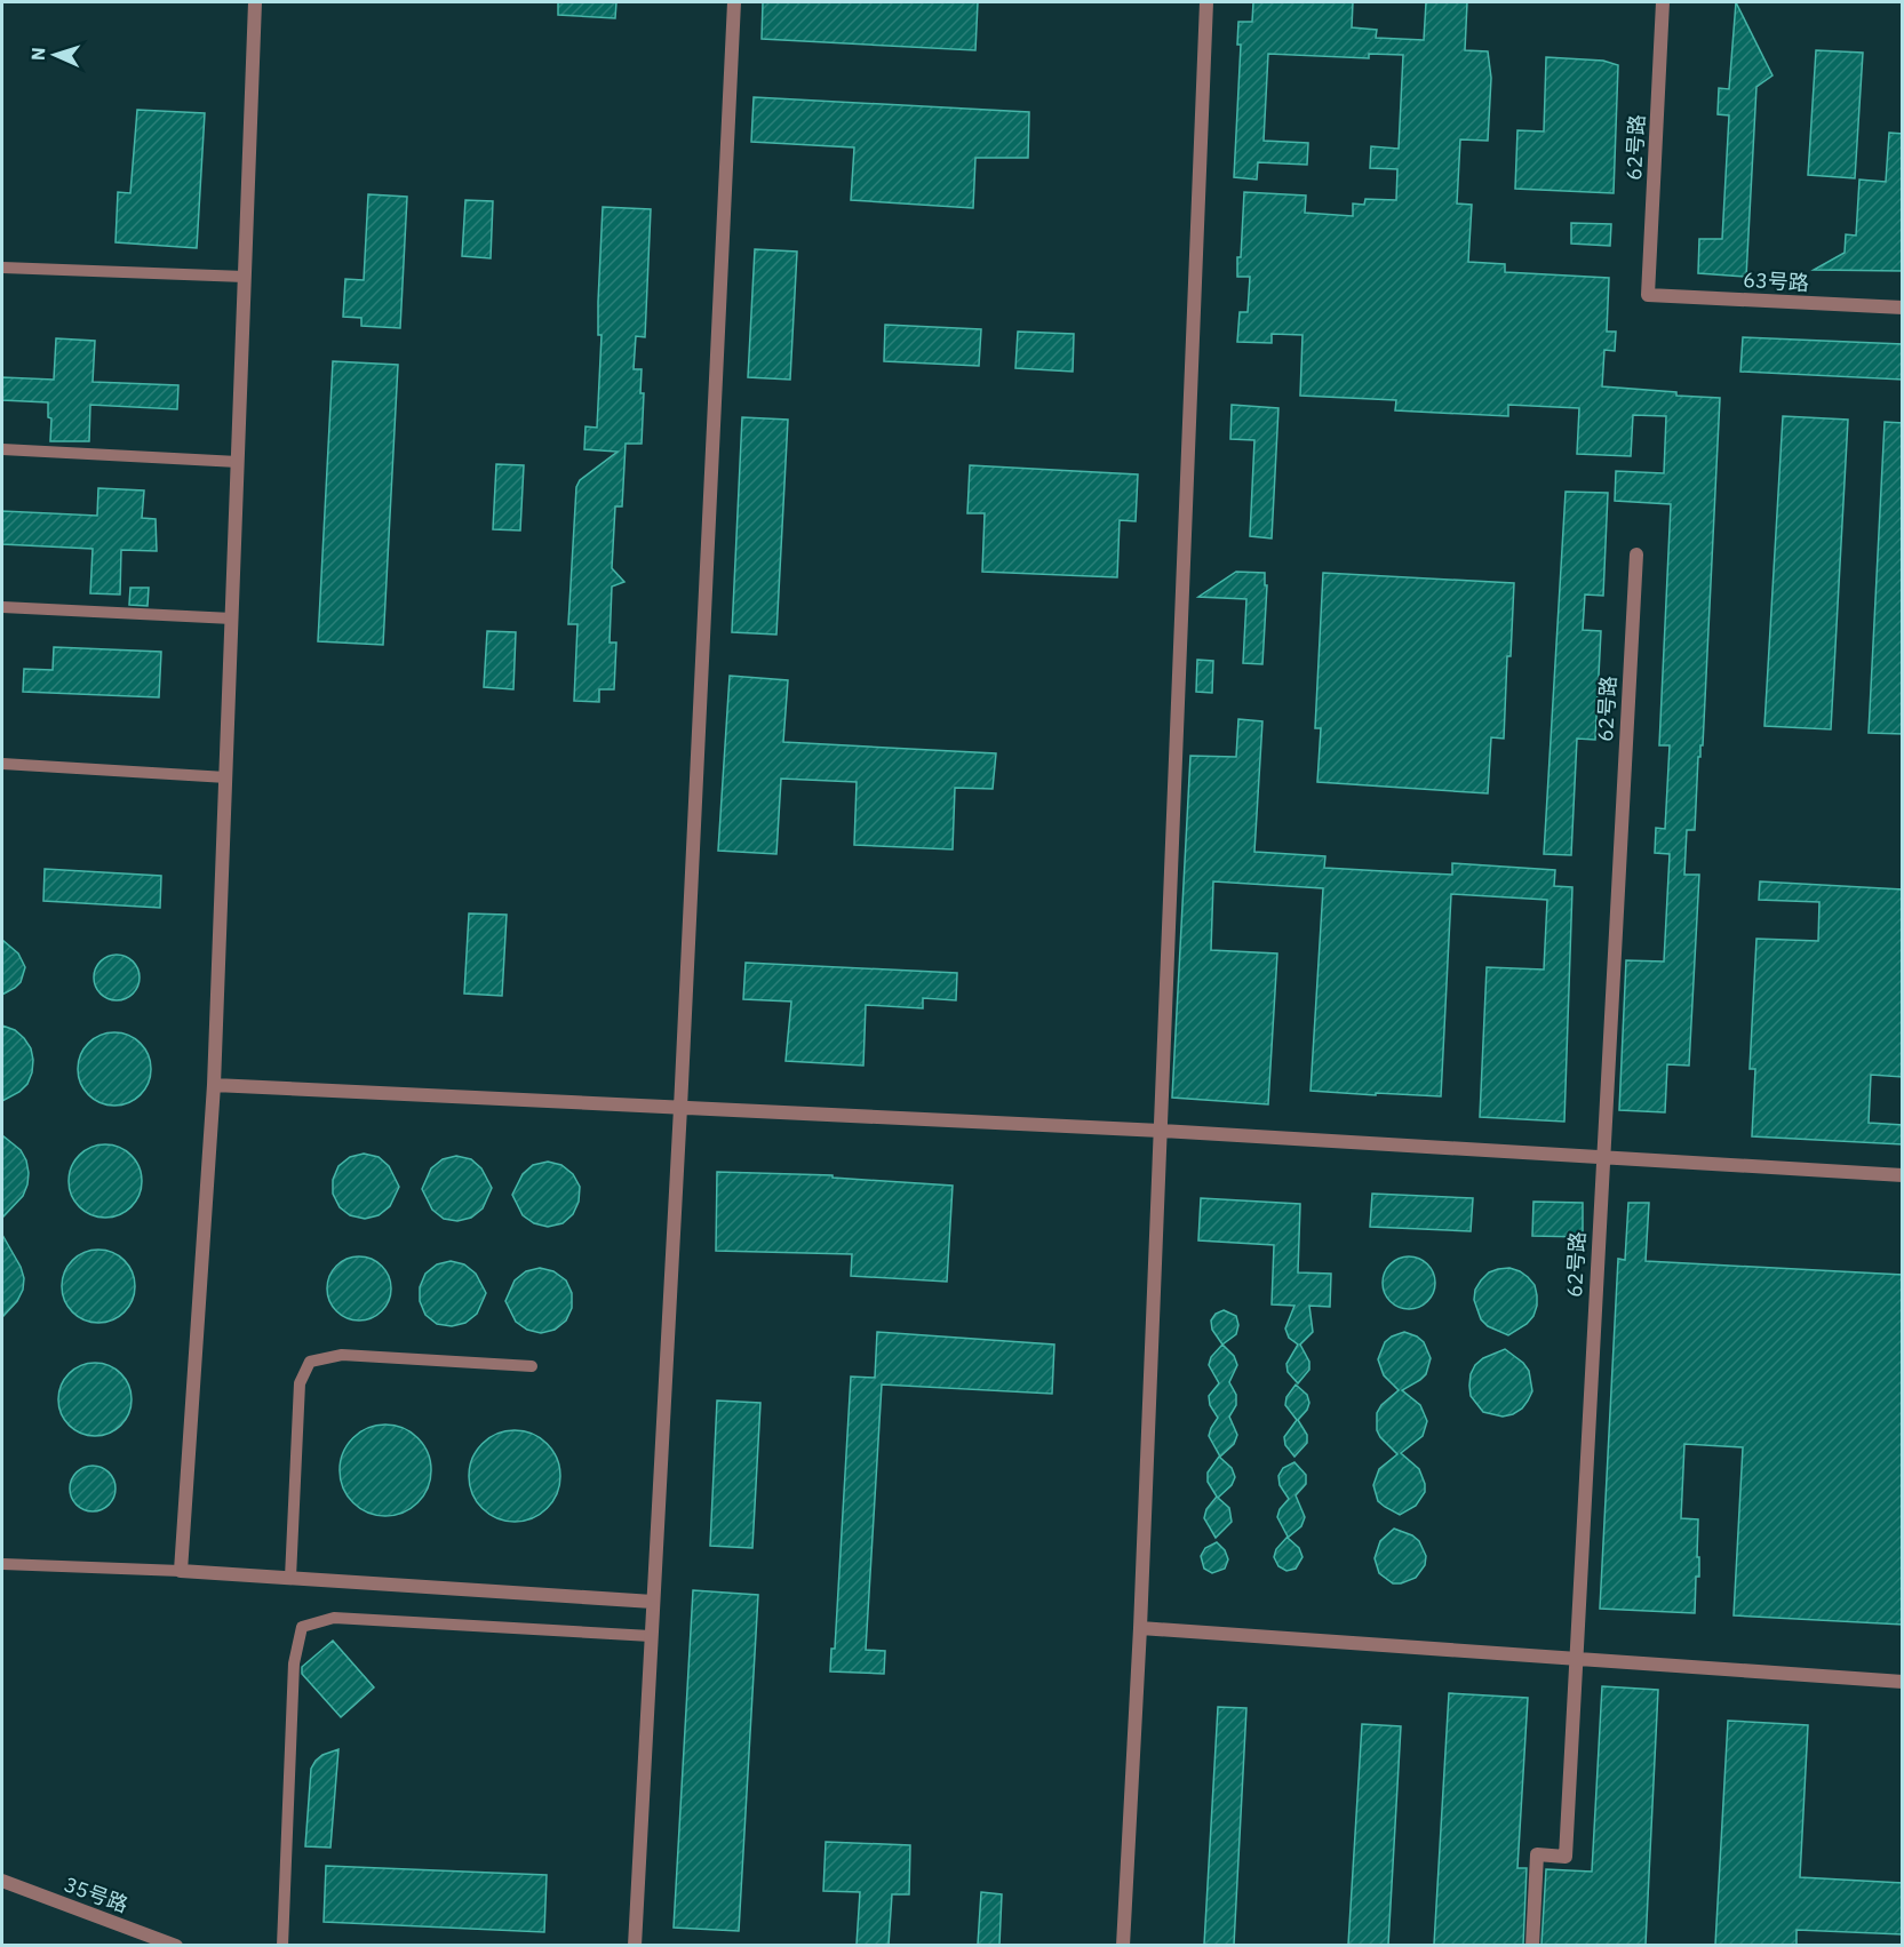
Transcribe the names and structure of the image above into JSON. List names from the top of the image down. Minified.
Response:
{"streets":{"street":["62号路","63号路","35号路"]},"crossings":[["62号路","63号路"]],"north":"left"}
